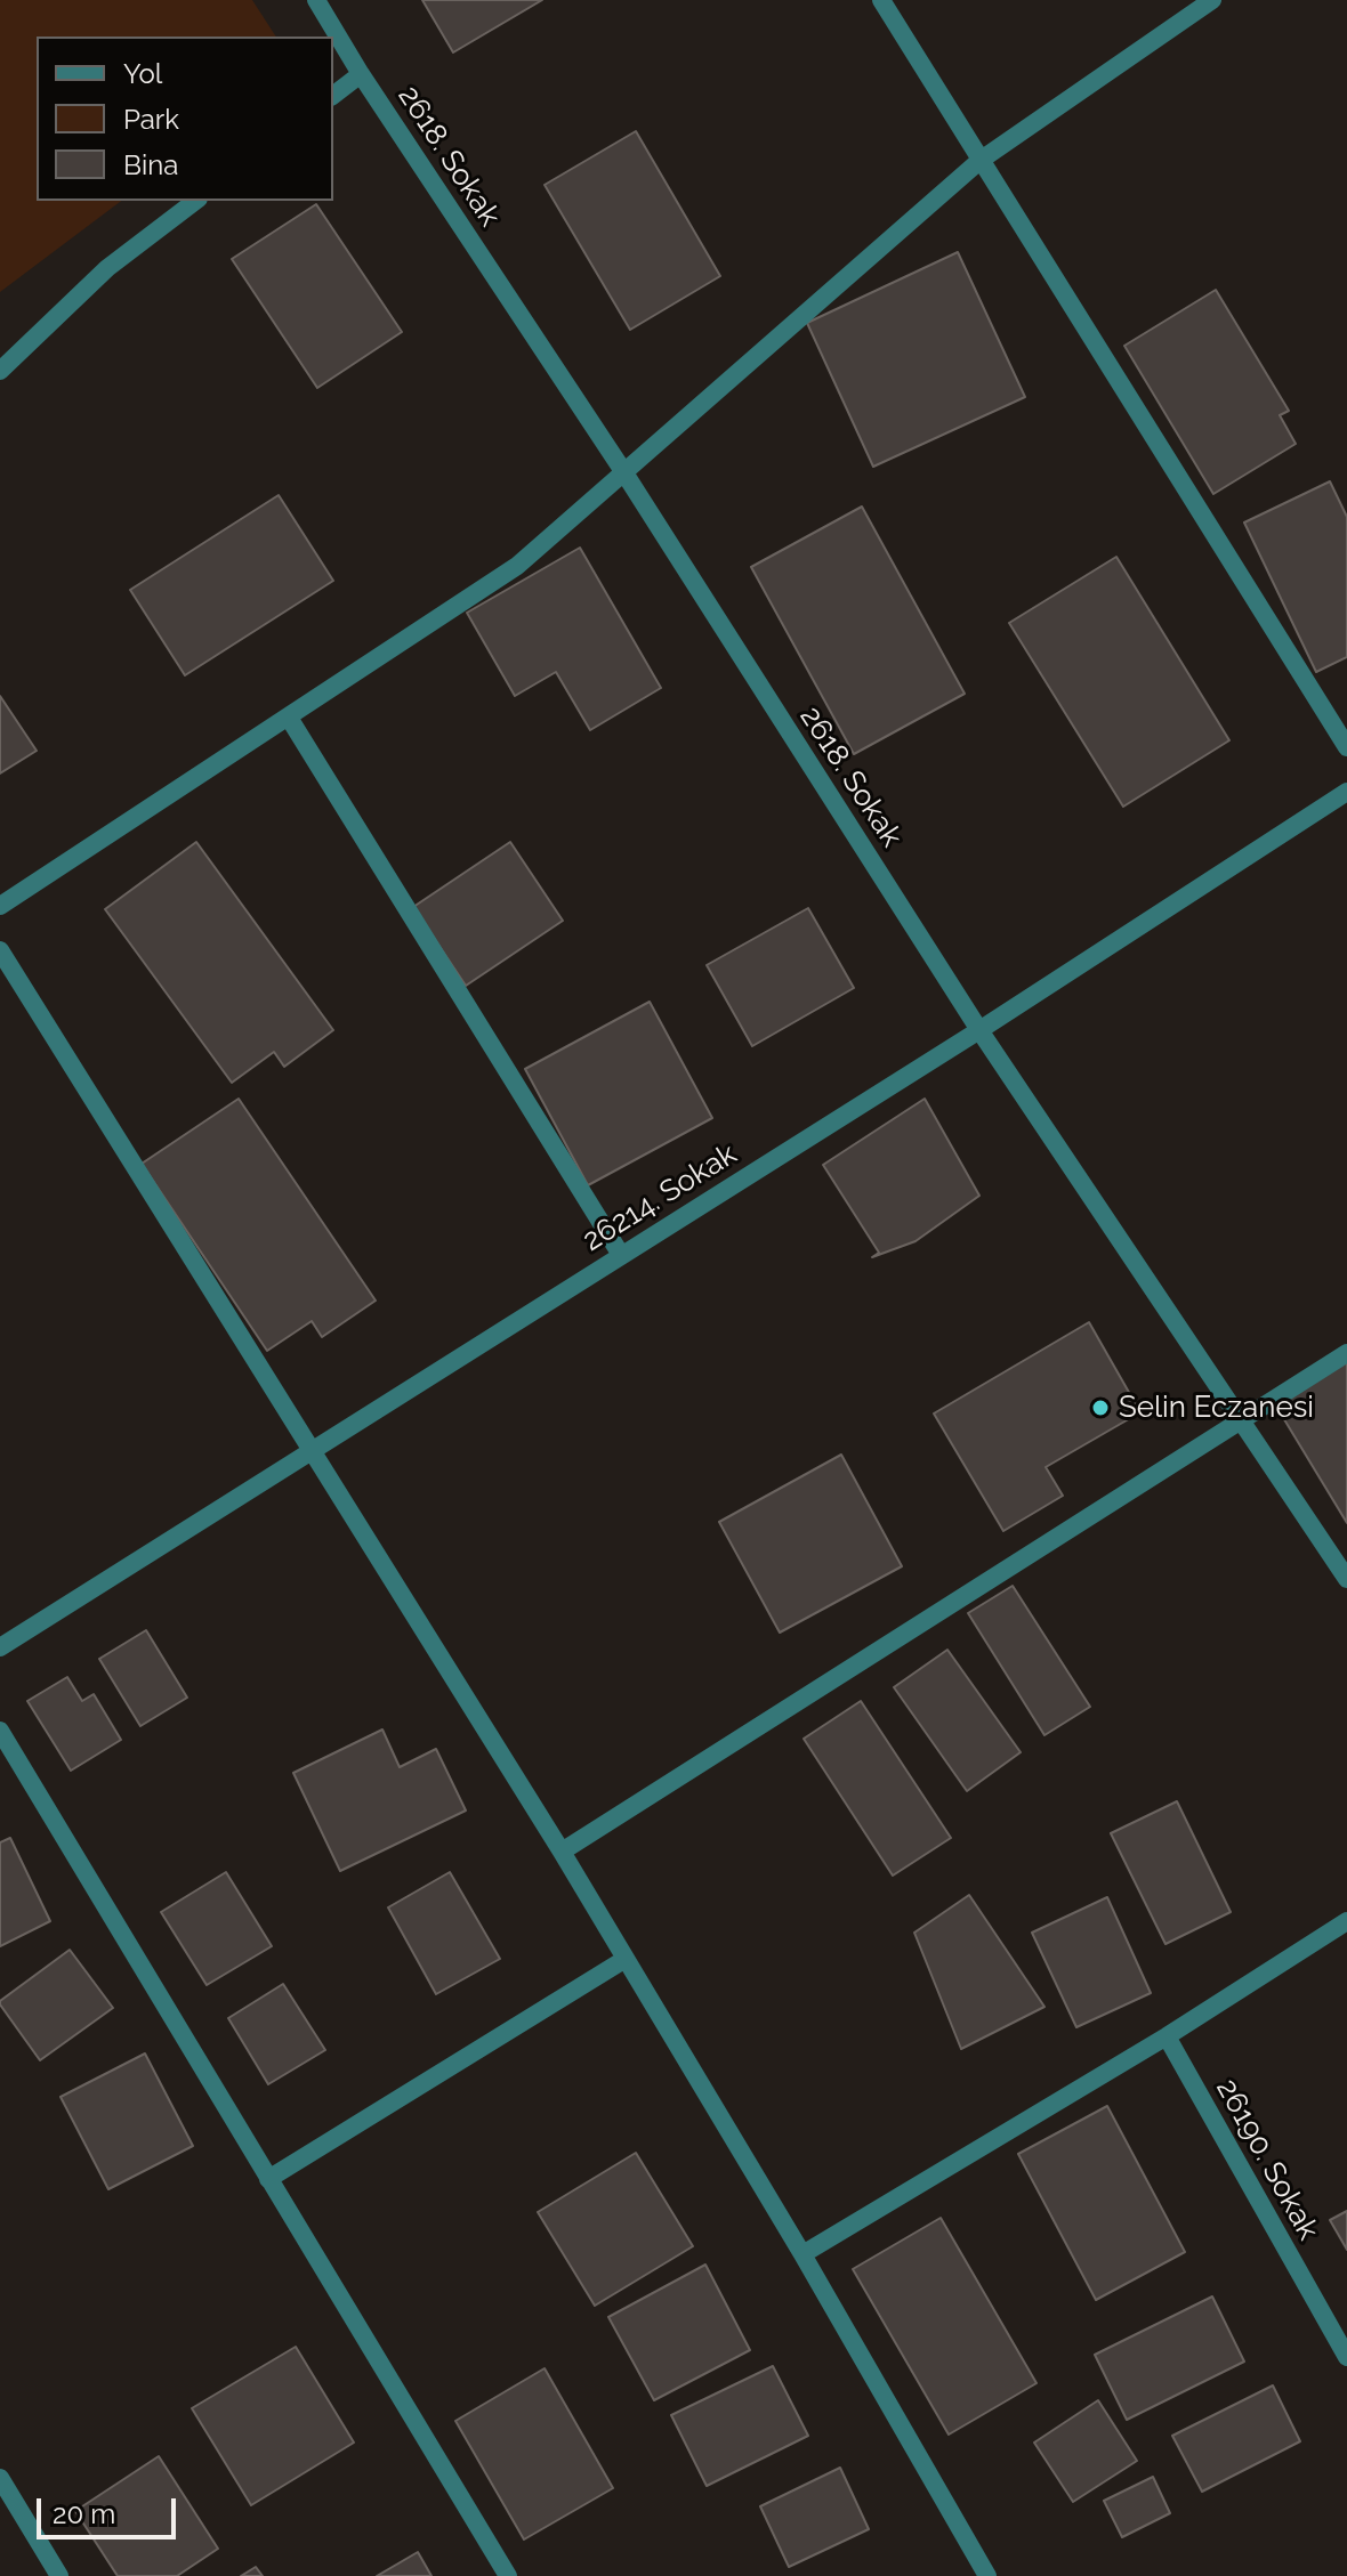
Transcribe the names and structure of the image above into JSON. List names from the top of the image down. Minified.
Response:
{"streets":{"street":["2618. Sokak","26214. Sokak","26190. Sokak"]},"crossings":[["2618. Sokak","26214. Sokak"]],"places":["Selin Eczanesi"],"legend":["Yol","Park","Bina"],"scale_bar":"20 m"}
